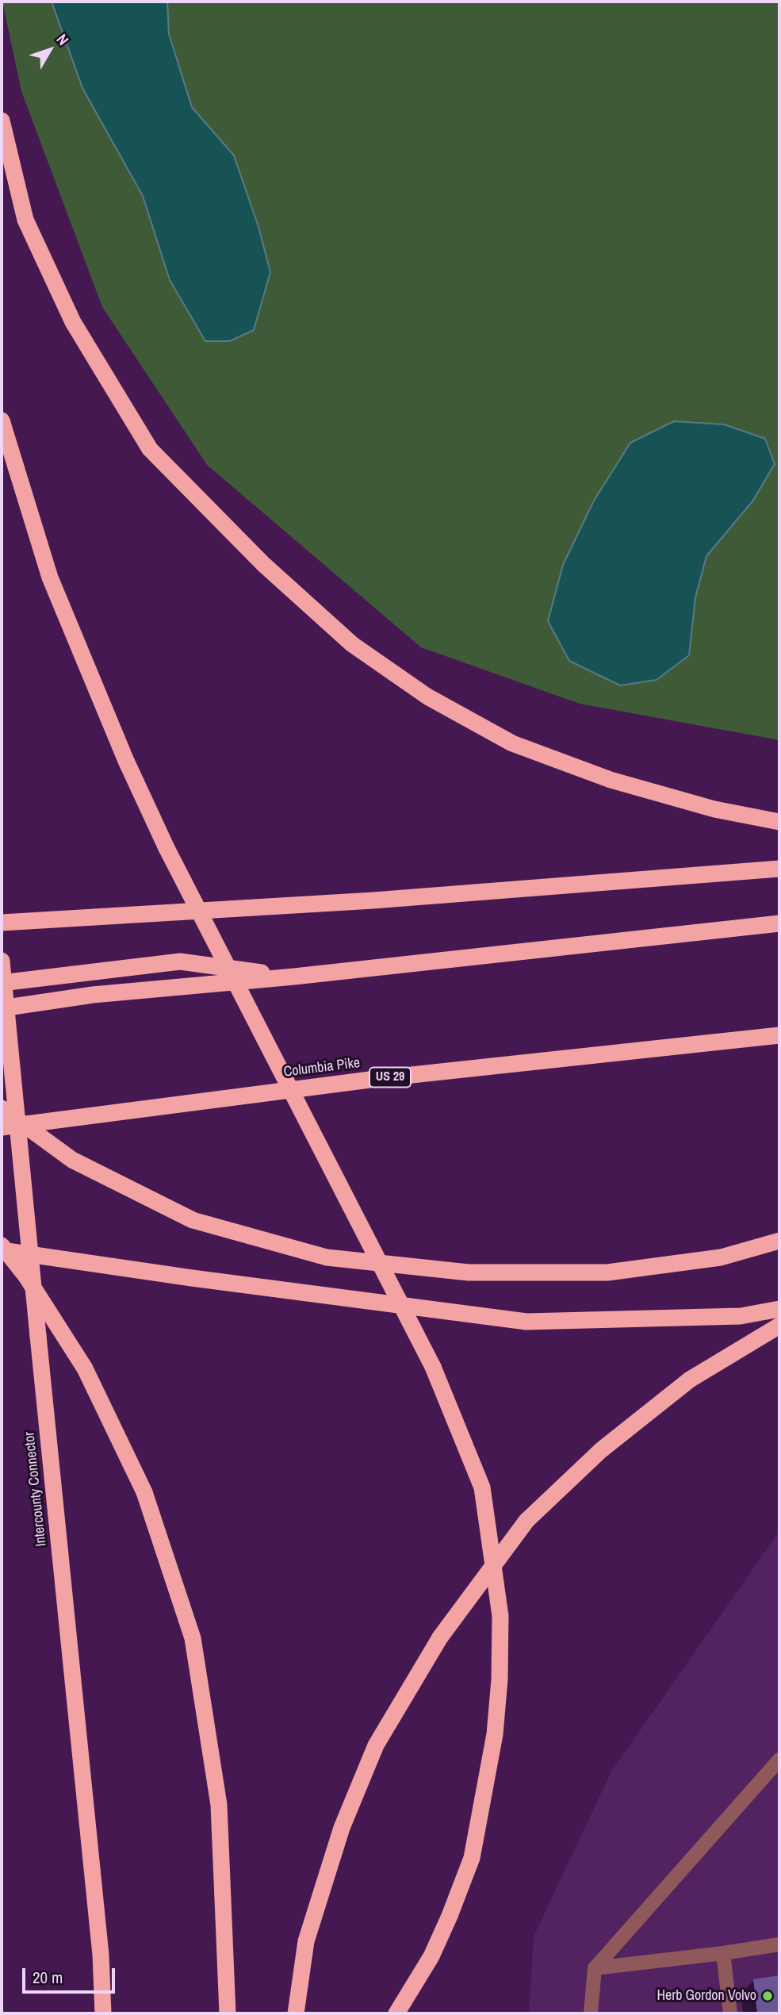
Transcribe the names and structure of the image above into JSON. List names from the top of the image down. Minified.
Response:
{"streets":{"highway":["Columbia Pike","US 29","Intercounty Connector"]},"places":["Herb Gordon Volvo"],"scale_bar":"20 m","north":"top right"}
